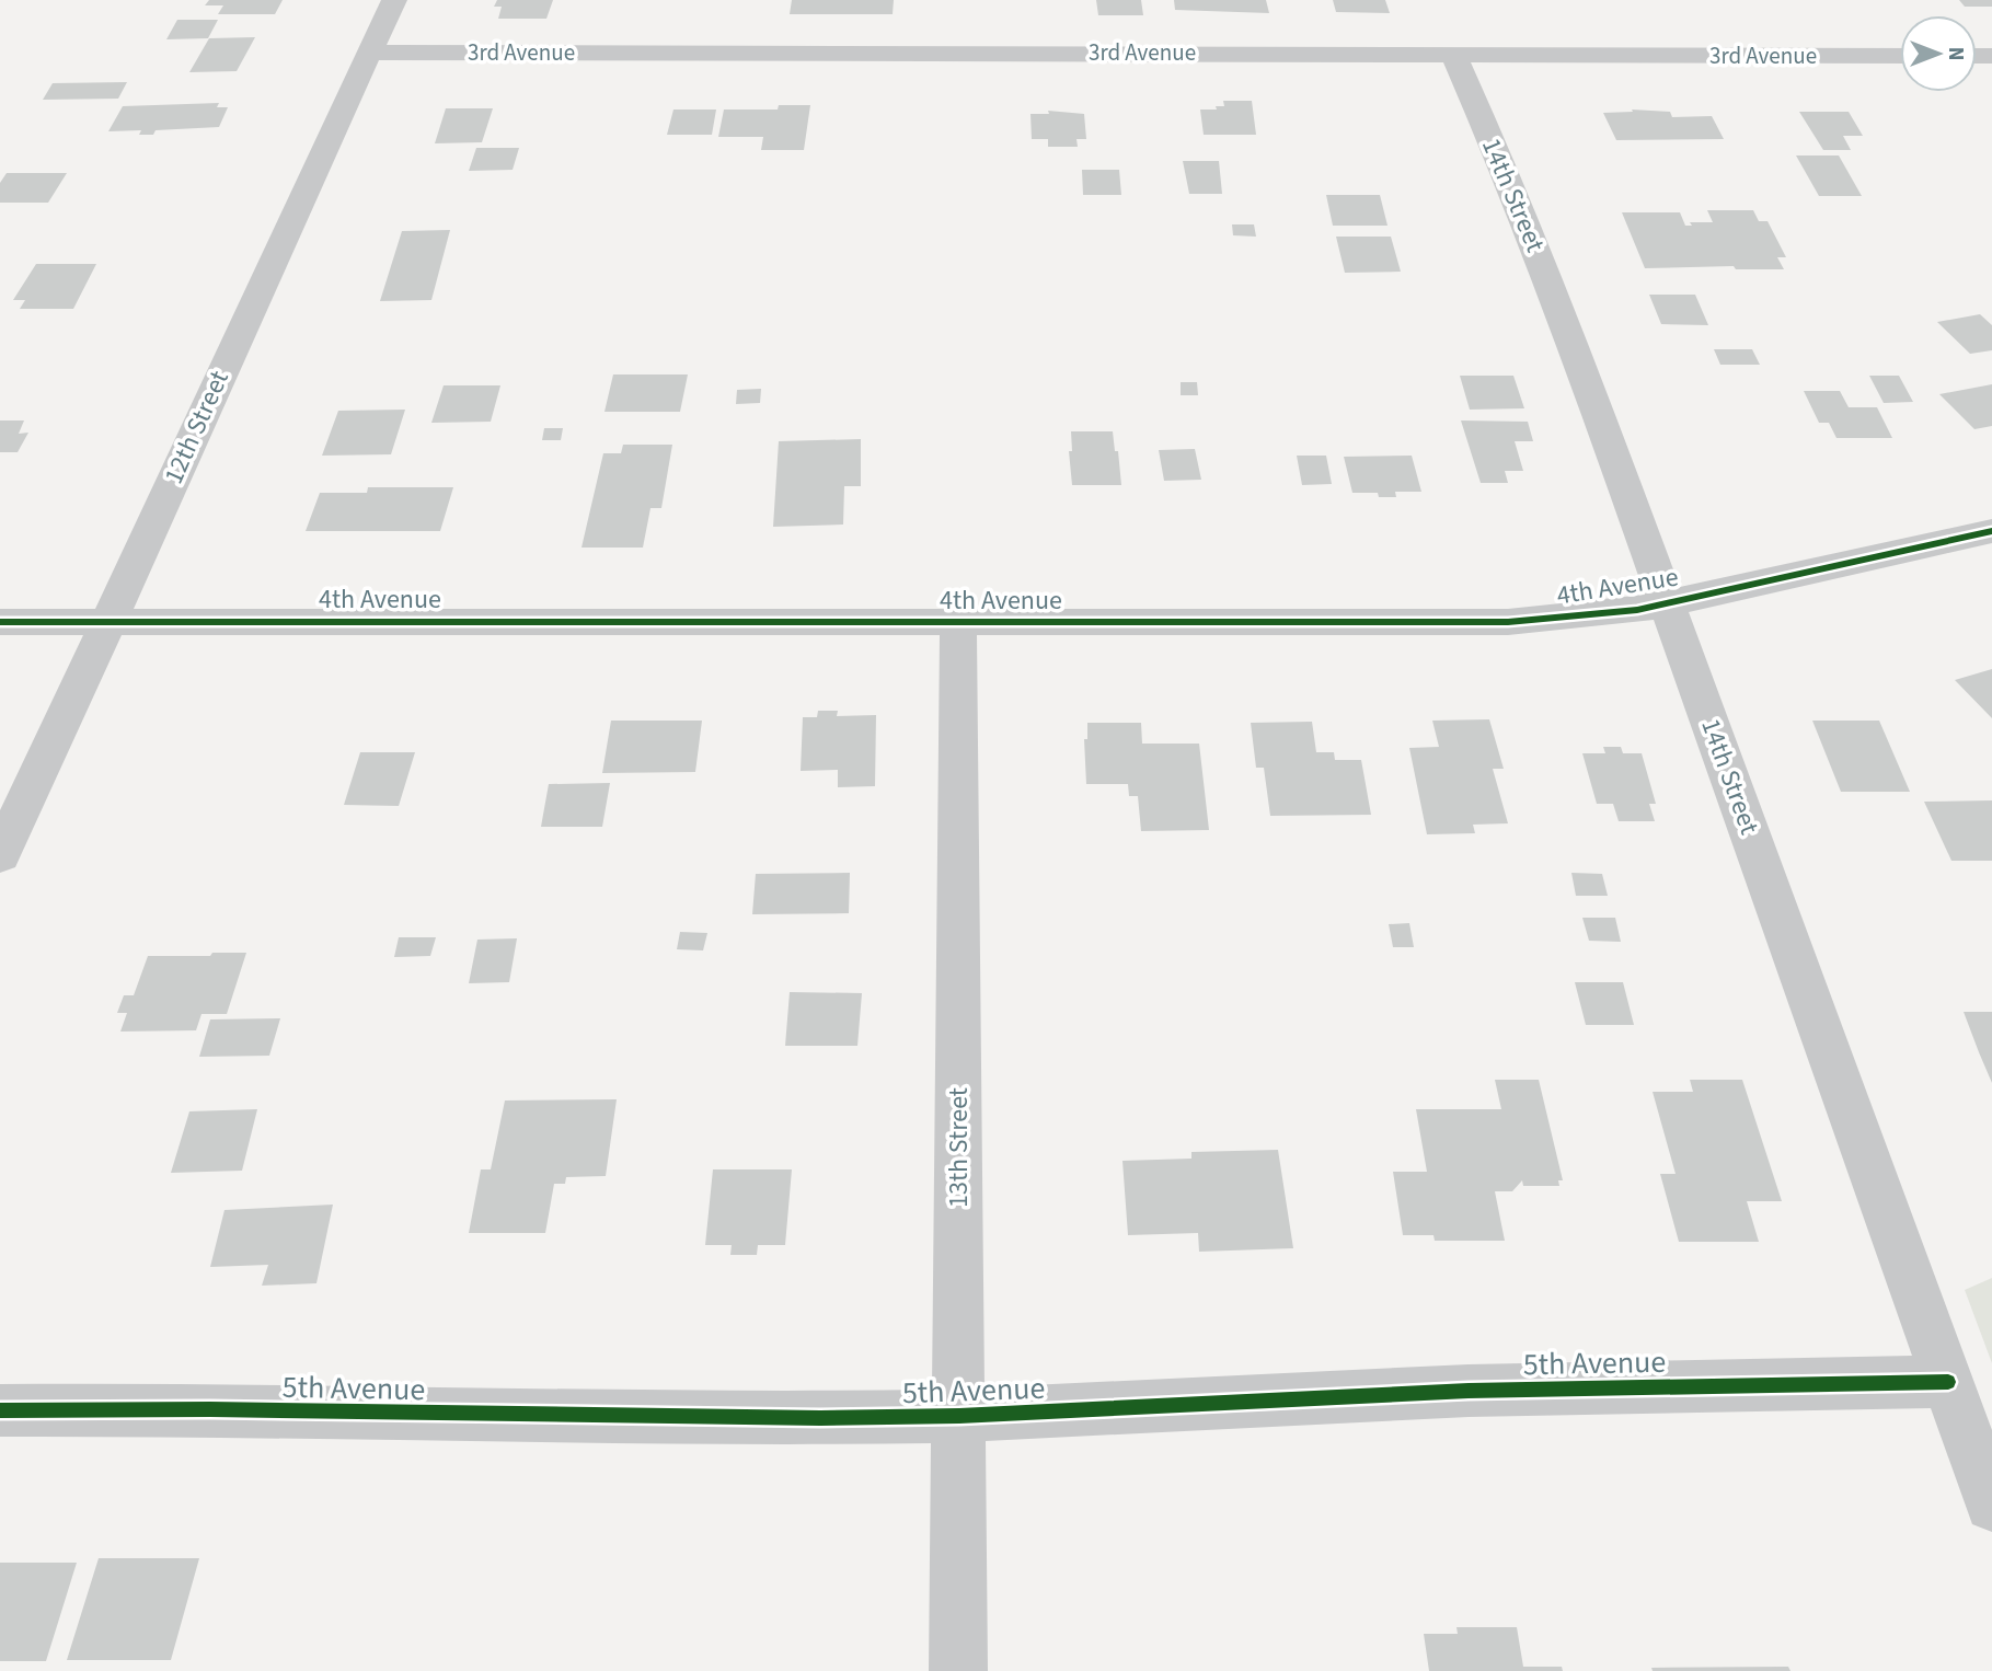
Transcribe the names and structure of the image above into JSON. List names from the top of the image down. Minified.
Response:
{"streets":{"street":["3rd Avenue","14th Street","12th Street","4th Avenue","13th Street","5th Avenue"]},"crossings":[["3rd Avenue","14th Street"],["3rd Avenue","12th Street"],["14th Street","4th Avenue"],["14th Street","5th Avenue"],["12th Street","4th Avenue"],["4th Avenue","13th Street"],["13th Street","5th Avenue"]],"north":"right"}
